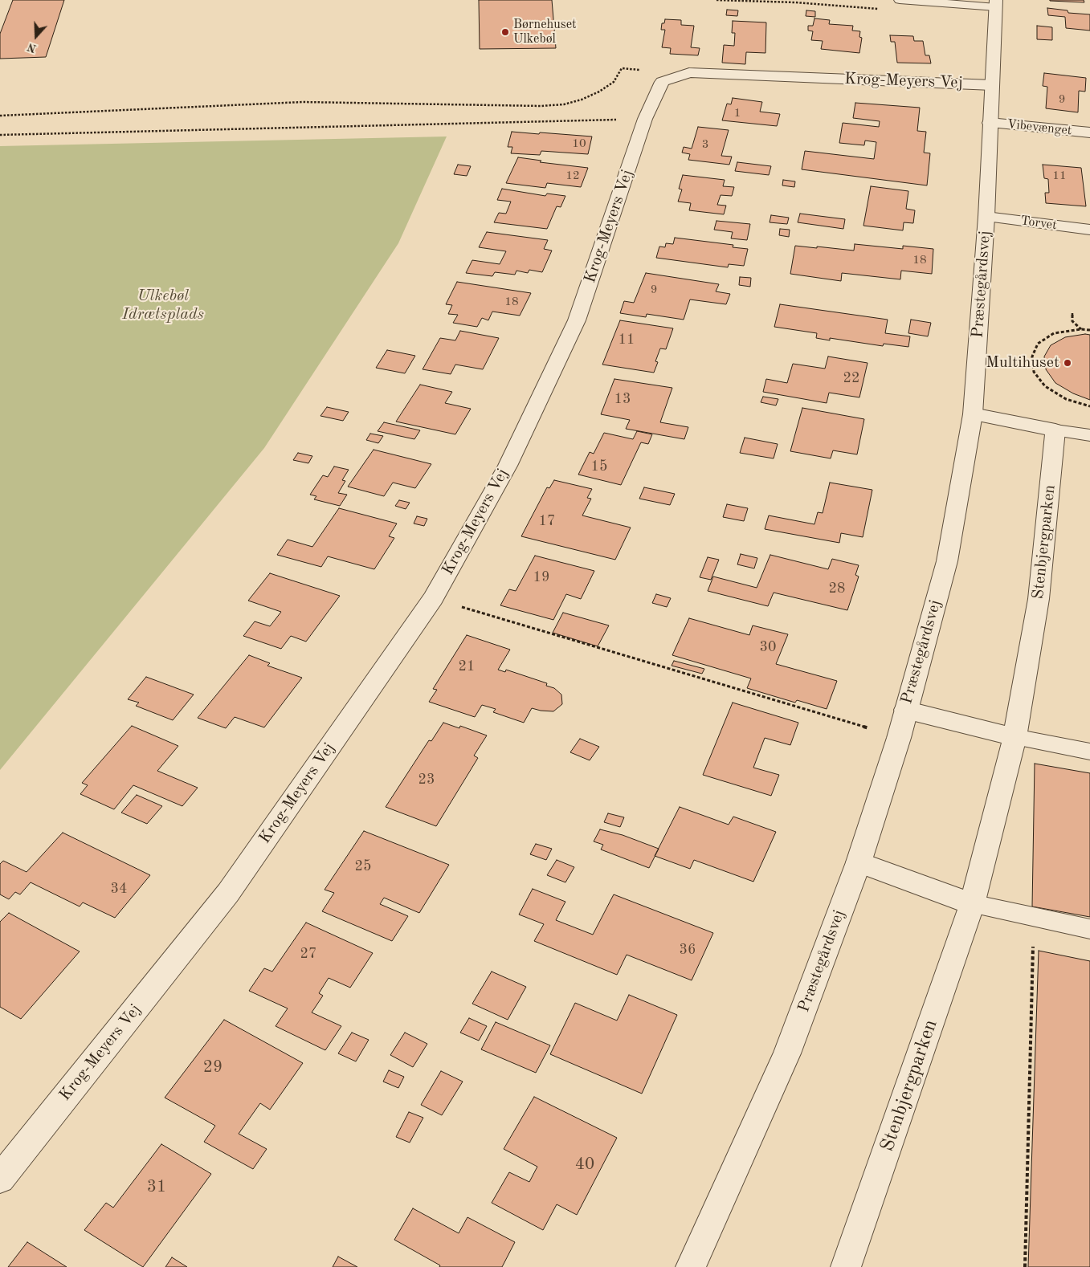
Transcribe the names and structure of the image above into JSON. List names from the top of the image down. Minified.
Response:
{"streets":{"street":["Krog-Meyers Vej","Vibevænget","Torvet","Præstegårdsvej","Stenbjergparken"]},"crossings":[["Krog-Meyers Vej","Præstegårdsvej"],["Vibevænget","Præstegårdsvej"],["Torvet","Præstegårdsvej"]],"parks":["Ulkebøl Idrætsplads"],"places":["Børnehuset Ulkebøl","Multihuset"],"house_numbers":["9","1","10","3","12","11","18","9","18","11","22","13","15","17","19","28","30","21","23","25","34","36","27","29","40","31"],"north":"bottom"}
